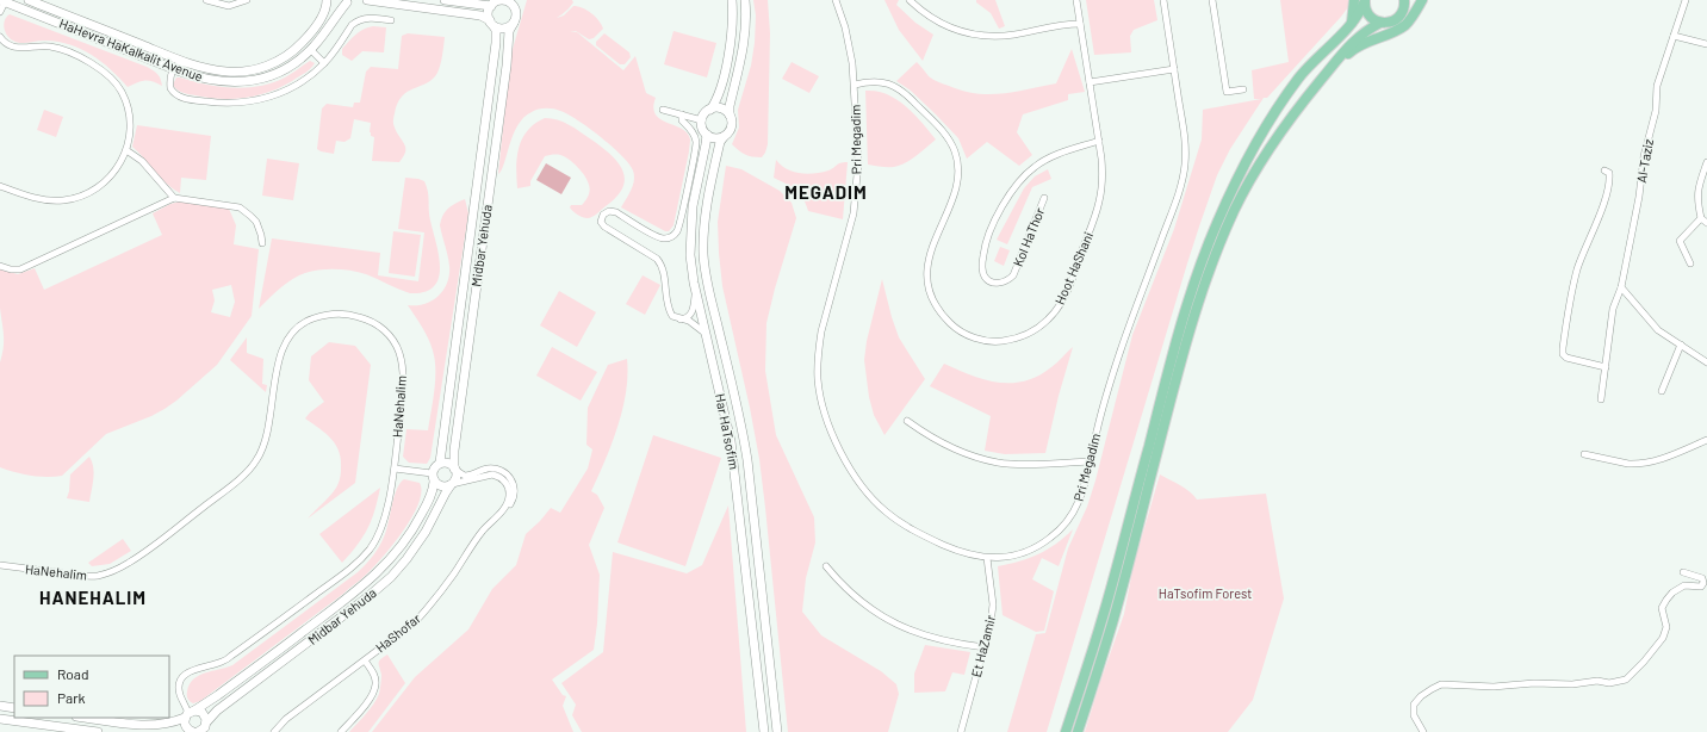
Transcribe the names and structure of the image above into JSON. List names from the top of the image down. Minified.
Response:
{"streets":{"main road":["HaHevra HaKalkalit Avenue","Midbar Yehuda","Har HaTsofim"],"street":["Pri Megadim","Al-Taziz","Kol HaThor","Hoot HaShani","HaNehalim","HaShofar","Et HaZamir"]},"crossings":[["Pri Megadim","Hoot HaShani"],["Pri Megadim","Et HaZamir"],["Kol HaThor","Hoot HaShani"],["Midbar Yehuda","HaNehalim"],["Midbar Yehuda","HaShofar"]],"districts":["MEGADIM","HANEHALIM"],"parks":["HaTsofim Forest"],"legend":["Road","Park"]}
